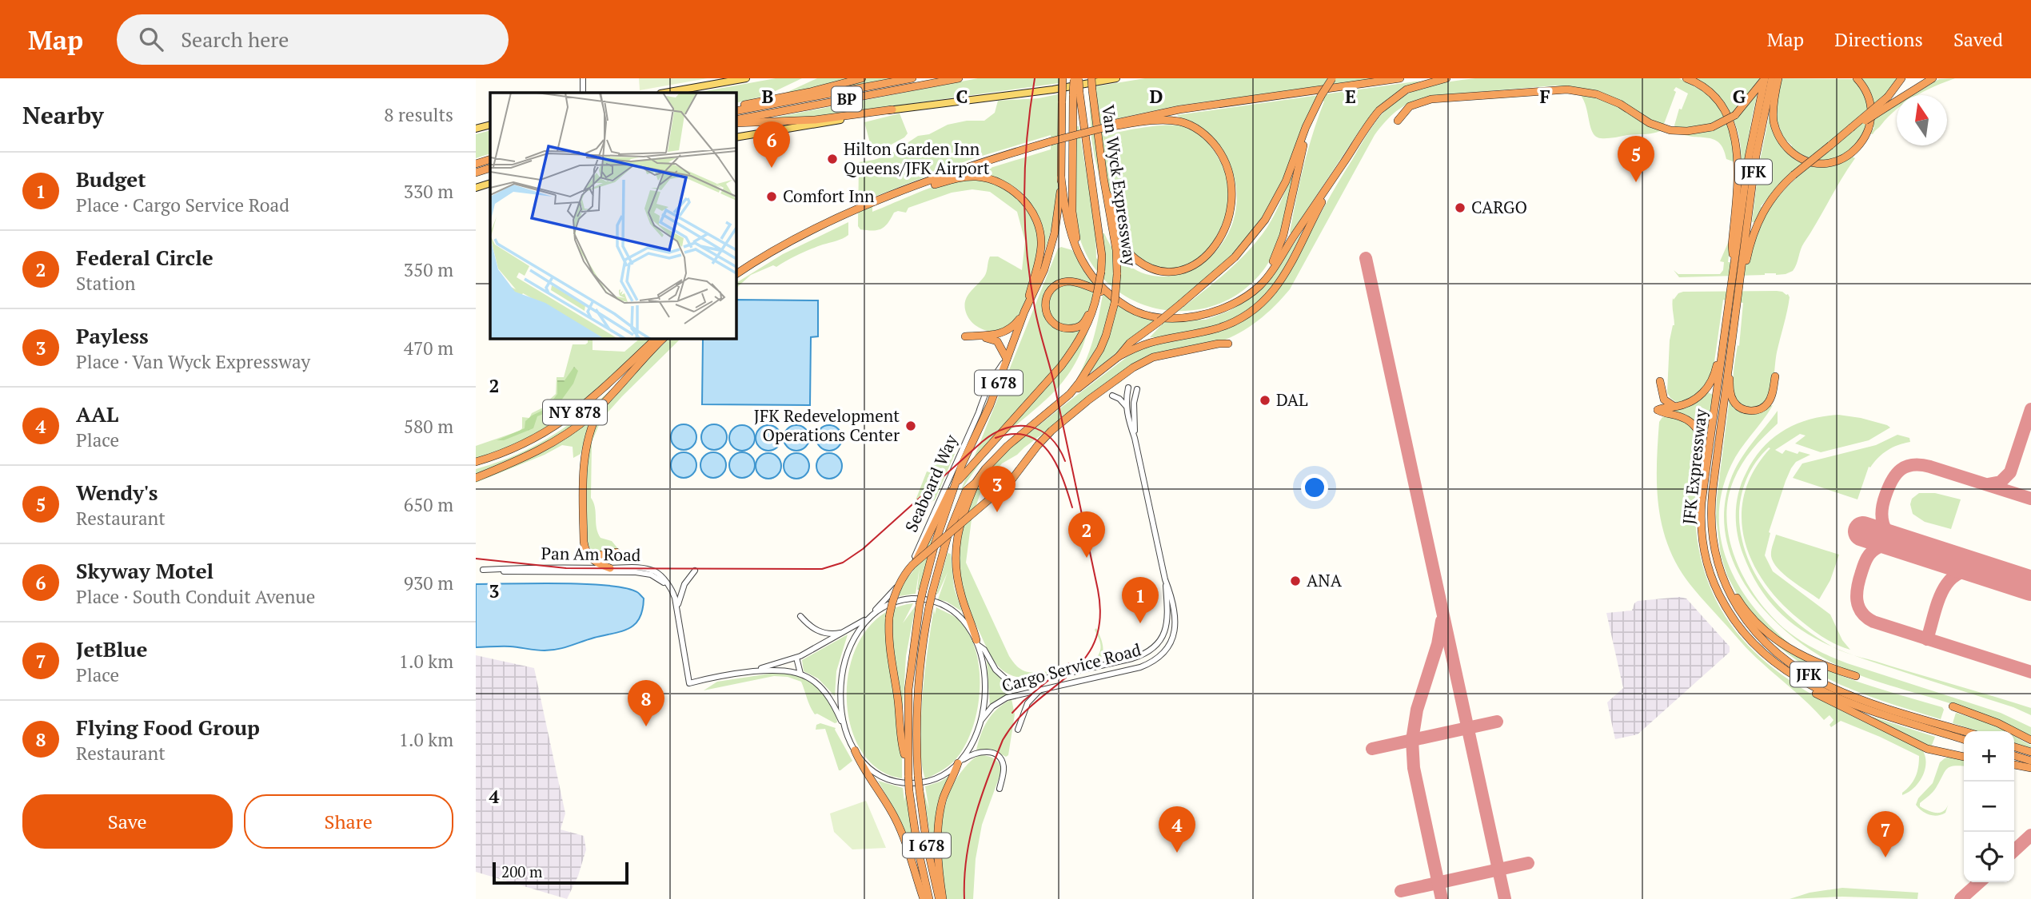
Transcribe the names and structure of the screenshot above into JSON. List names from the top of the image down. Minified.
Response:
{"streets":{"highway":["BP","JFK","Van Wyck Expressway","I 678","NY 878","JFK Expressway"],"street":["Seaboard Way","Pan Am Road","Cargo Service Road"]},"crossings":[["I 678","Seaboard Way"],["Seaboard Way","Cargo Service Road"]],"places":["Hilton Garden Inn Queens/JFK Airport","Comfort Inn","CARGO","DAL","JFK Redevelopment Operations Center","ANA"],"scale_bar":"200 m","north":"top","page":{"header":"Map","search":"Search here","nav":["Map","Directions","Saved"],"heading":["Nearby","8 results"],"pins":["6","5","3","2","1","8","4","7"],"list":[{"mark":"1","name":"Budget","note":"Place · Cargo Service Road","value":"330 m"},{"mark":"2","name":"Federal Circle","note":"Station","value":"350 m"},{"mark":"3","name":"Payless","note":"Place · Van Wyck Expressway","value":"470 m"},{"mark":"4","name":"AAL","note":"Place","value":"580 m"},{"mark":"5","name":"Wendy's","note":"Restaurant","value":"650 m"},{"mark":"6","name":"Skyway Motel","note":"Place · South Conduit Avenue","value":"930 m"},{"mark":"7","name":"JetBlue","note":"Place","value":"1.0 km"},{"mark":"8","name":"Flying Food Group","note":"Restaurant","value":"1.0 km"}],"map_buttons":["+","−"],"buttons":["Save","Share"],"scale":"200 m"},"grid":{"columns":["B","C","D","E","F","G"],"rows":["2","3","4"]}}
